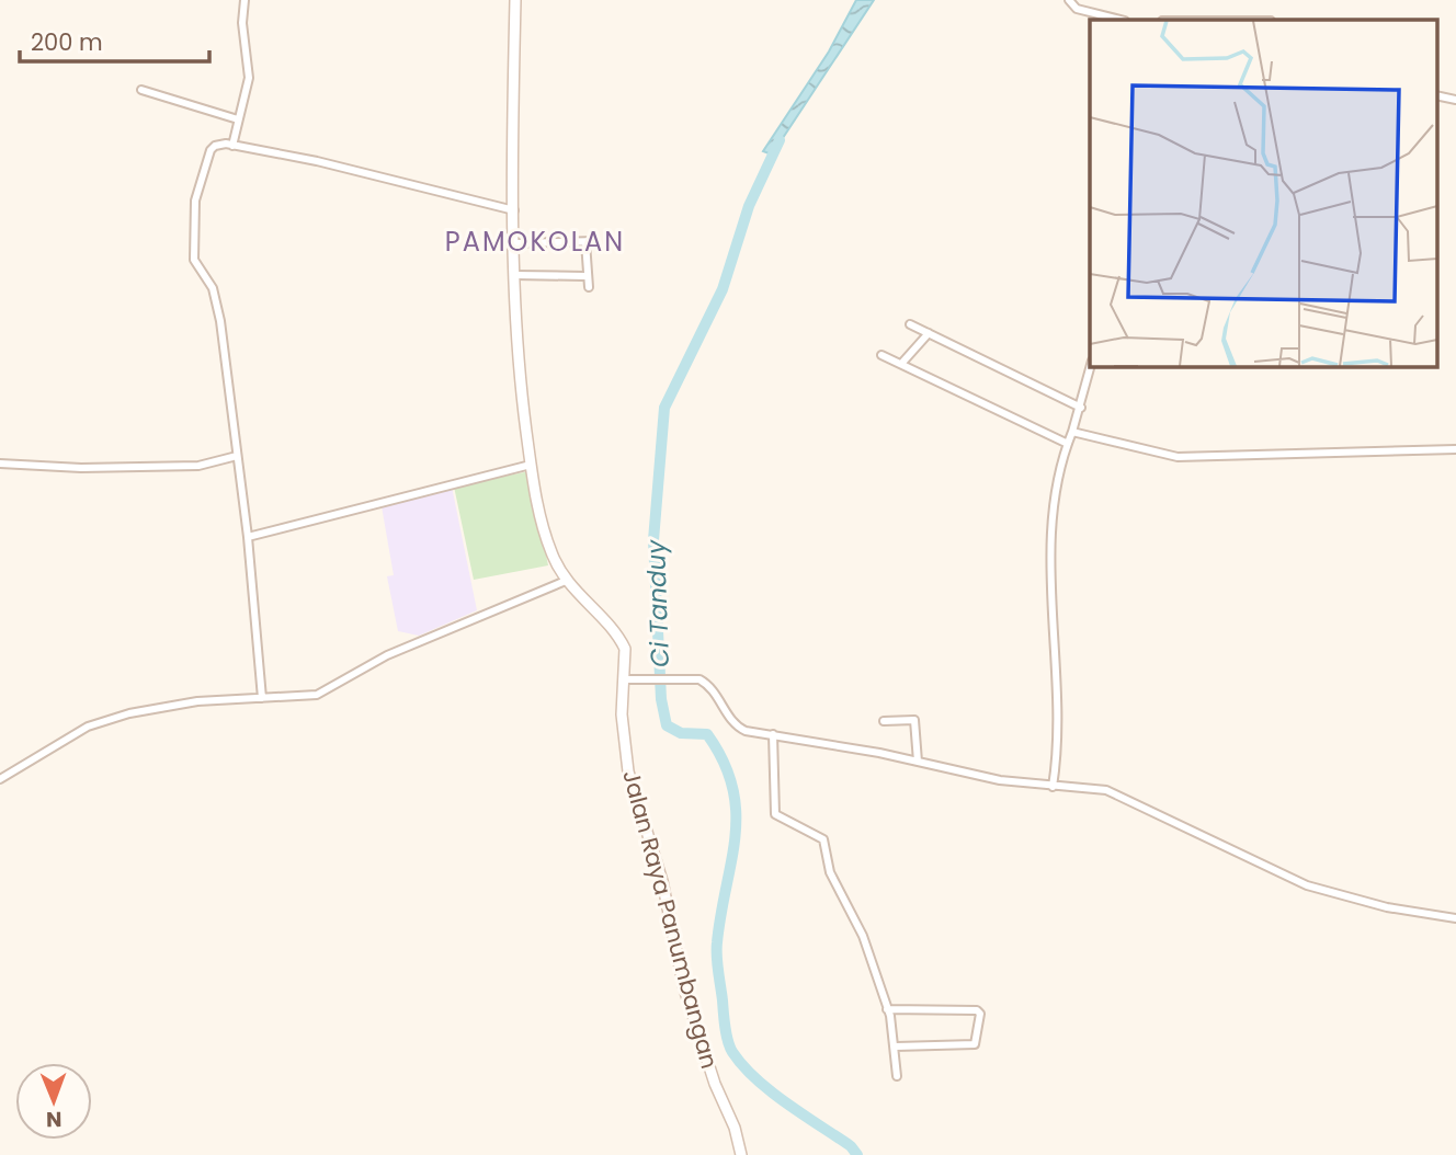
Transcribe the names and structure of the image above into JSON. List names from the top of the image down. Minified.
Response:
{"streets":{"main road":["Jalan Raya Panumbangan"]},"districts":["PAMOKOLAN"],"water":["Ci Tanduy"],"scale_bar":"200 m","north":"bottom"}
